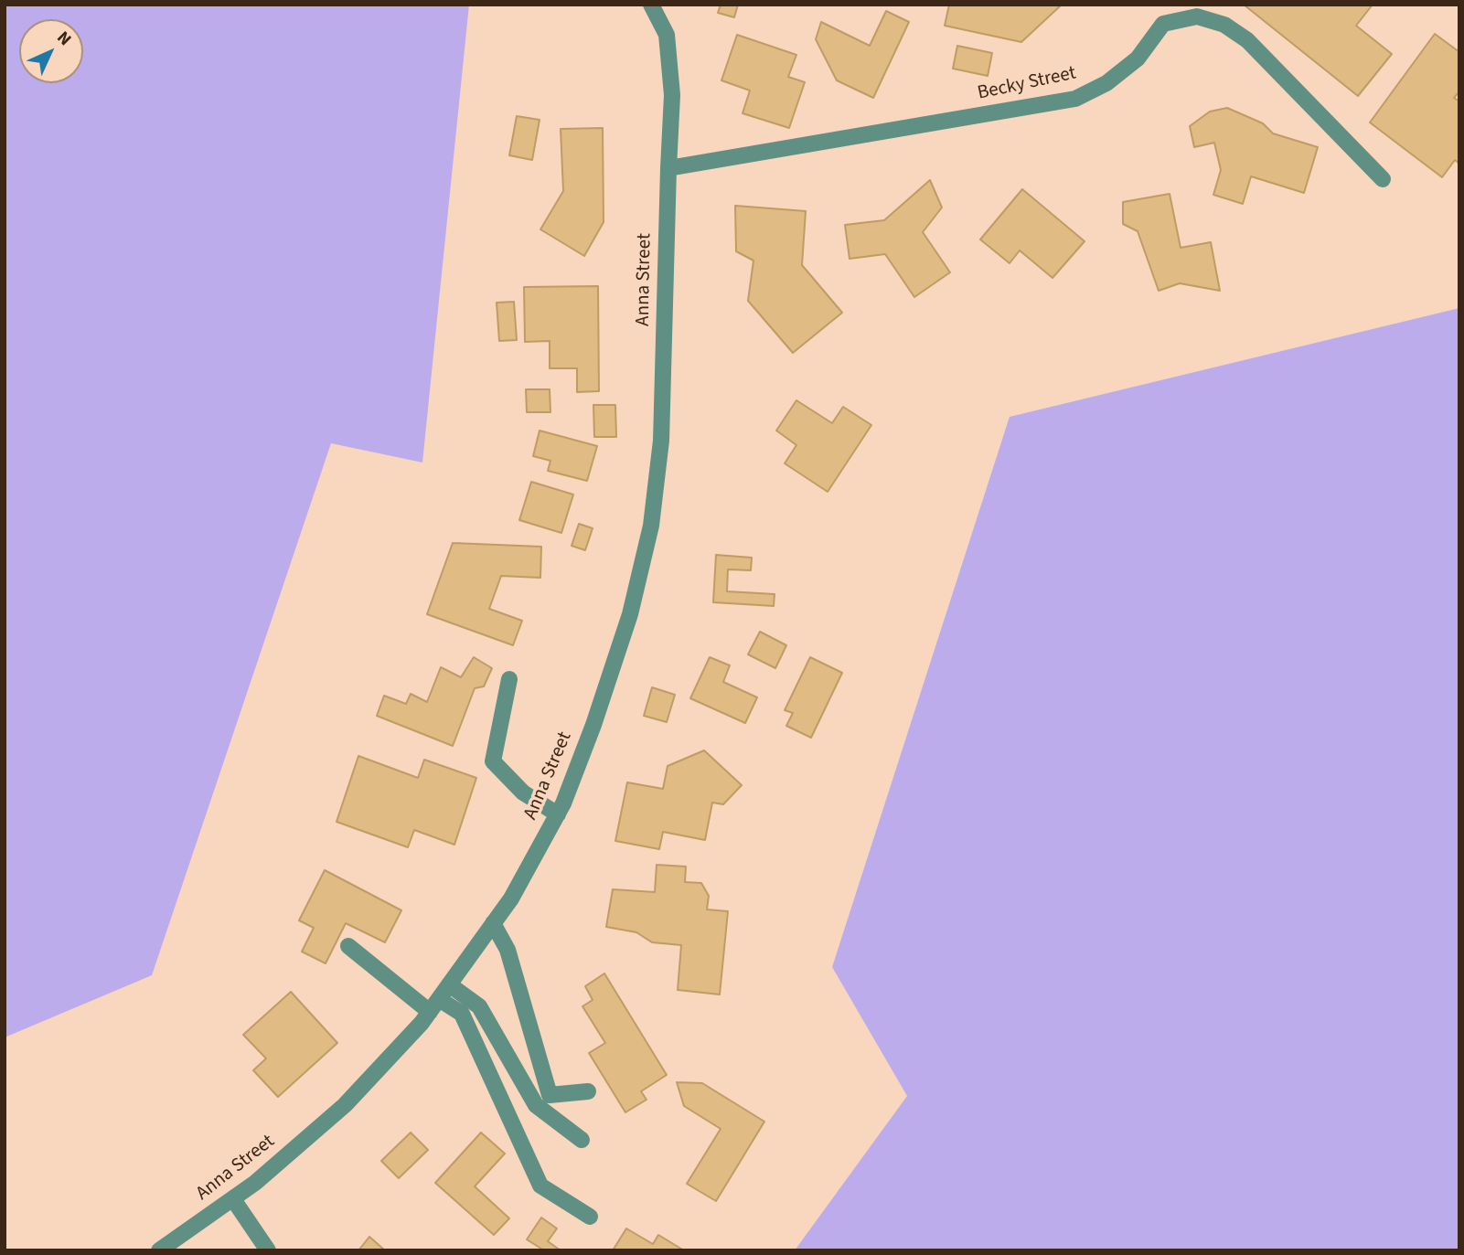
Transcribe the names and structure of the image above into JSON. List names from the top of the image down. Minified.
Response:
{"streets":{"street":["Becky Street","Anna Street"]},"crossings":[["Becky Street","Anna Street"]],"north":"top right"}
